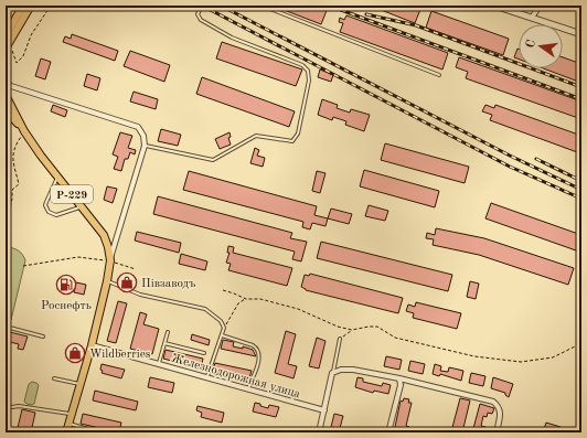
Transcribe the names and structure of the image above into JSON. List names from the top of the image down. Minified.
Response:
{"streets":{"highway":["Р-229"],"street":["Железнодорожная улица"]},"crossings":[["Р-229","Железнодорожная улица"]],"places":{"shop":["Пiвзаводъ","Wildberries"],"fuel station":["Роснефть"]},"north":"left"}
